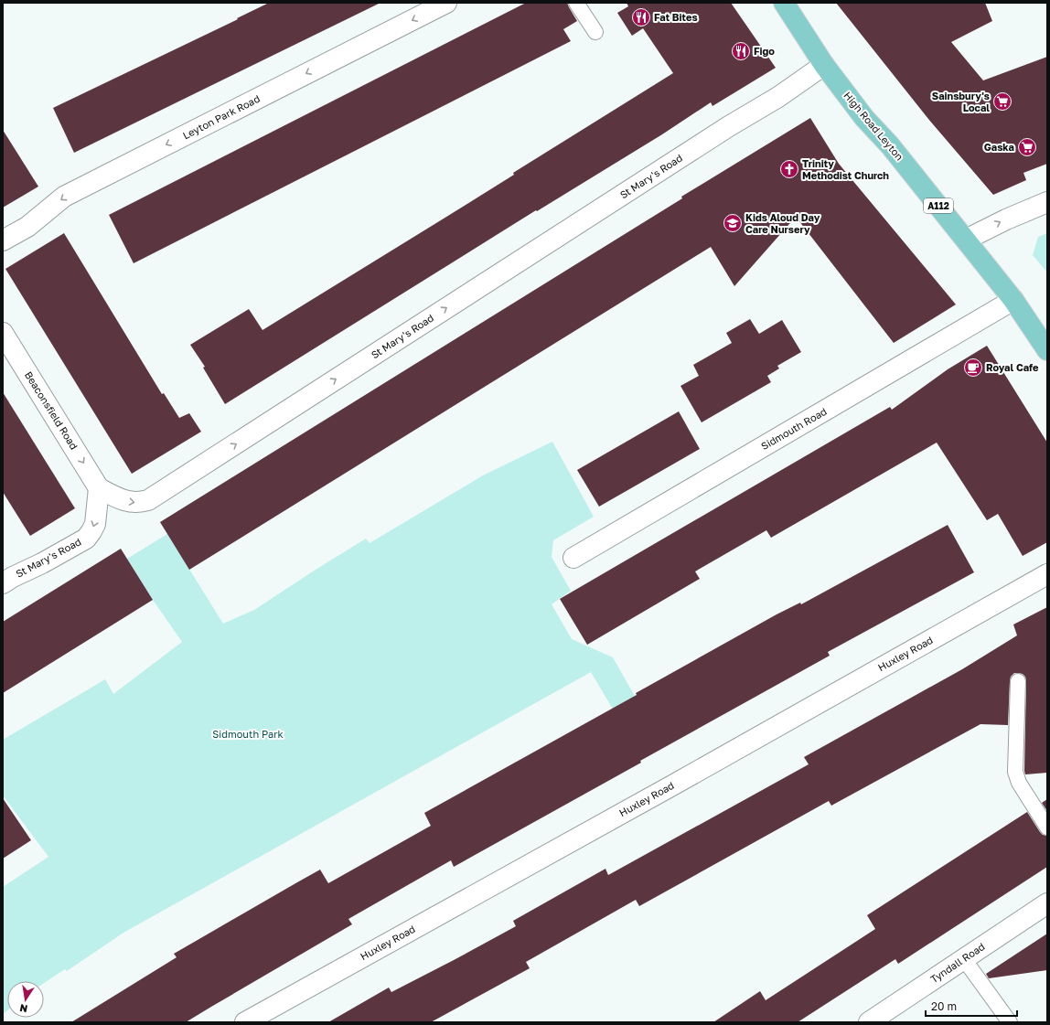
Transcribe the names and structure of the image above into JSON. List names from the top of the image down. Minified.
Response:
{"streets":{"main road":["High Road Leyton","A112"],"street":["Leyton Park Road","St Mary's Road","Beaconsfield Road","Sidmouth Road","Huxley Road","Tyndall Road"]},"crossings":[["High Road Leyton","St Mary's Road"],["High Road Leyton","Sidmouth Road"],["St Mary's Road","Beaconsfield Road"]],"one_way":["Leyton Park Road","Beaconsfield Road"],"parks":["Sidmouth Park"],"places":{"restaurant":["Fat Bites","Figo"],"supermarket":["Sainsbury's Local","Gaska"],"church":["Trinity Methodist Church"],"school or university":["Kids Aloud Day Care Nursery"],"cafe":["Royal Cafe"]},"scale_bar":"20 m","north":"bottom"}
